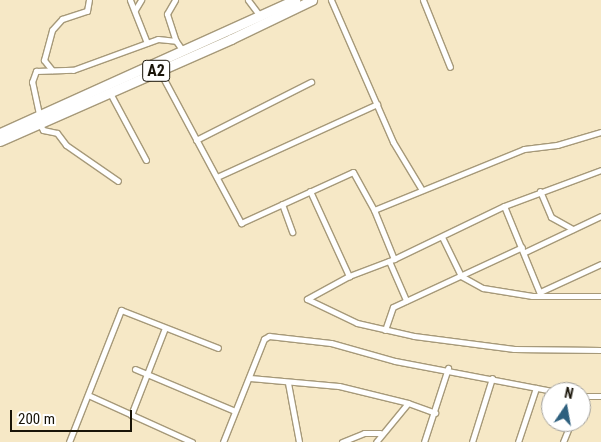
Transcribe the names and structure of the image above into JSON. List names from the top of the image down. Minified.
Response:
{"streets":{"highway":["A2"]},"scale_bar":"200 m","north":"top"}
